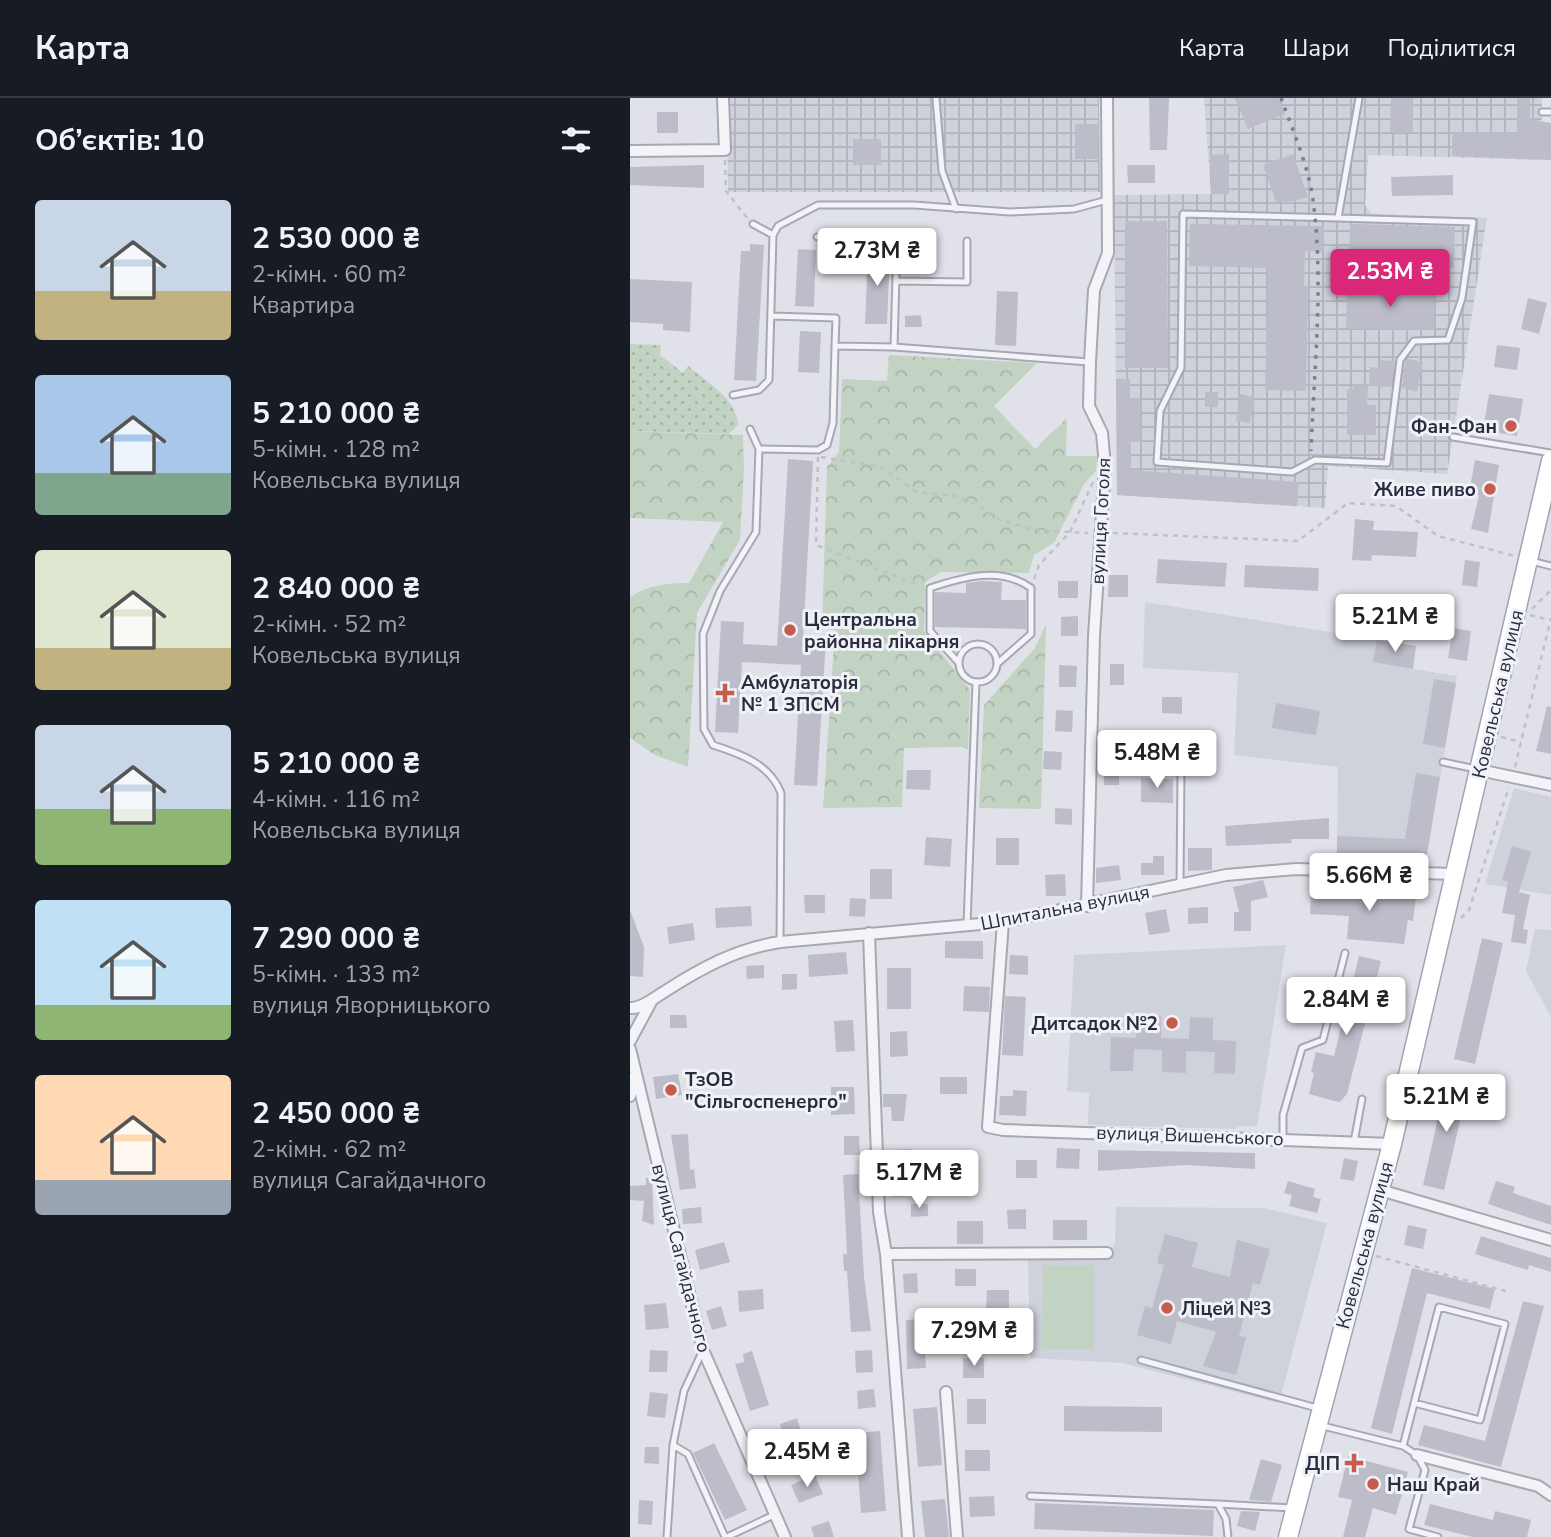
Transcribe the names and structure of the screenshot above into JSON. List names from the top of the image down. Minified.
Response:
{"streets":{"main road":["Ковельська вулиця"],"street":["вулиця Гоголя","Шпитальна вулиця","вулиця Вишенського","вулиця Сагайдачного"]},"crossings":[["вулиця Гоголя","Шпитальна вулиця"],["Ковельська вулиця","Шпитальна вулиця"],["Ковельська вулиця","вулиця Вишенського"],["Шпитальна вулиця","вулиця Вишенського"]],"places":{"other":["Фан-Фан","Живе пиво","Центральна районна лікарня","Дитсадок №2","ТзОВ \"Сільгоспенерго\"","Ліцей №3","Наш Край"],"health":["Амбулаторія № 1 ЗПСМ","ДІП"]},"page":{"header":"Карта","nav":["Карта","Шари","Поділитися"],"heading":"Об’єктів: 10","list":[{"name":"2 530 000 ₴","note":"2-кімн. · 60 m² · Квартира"},{"name":"5 210 000 ₴","note":"5-кімн. · 128 m² · Ковельська вулиця"},{"name":"2 840 000 ₴","note":"2-кімн. · 52 m² · Ковельська вулиця"},{"name":"5 210 000 ₴","note":"4-кімн. · 116 m² · Ковельська вулиця"},{"name":"7 290 000 ₴","note":"5-кімн. · 133 m² · вулиця Яворницького"},{"name":"2 450 000 ₴","note":"2-кімн. · 62 m² · вулиця Сагайдачного"}],"price":["2.73M ₴","2.53M ₴","5.21M ₴","5.48M ₴","5.66M ₴","2.84M ₴","5.21M ₴","5.17M ₴","7.29M ₴","2.45M ₴"]}}
